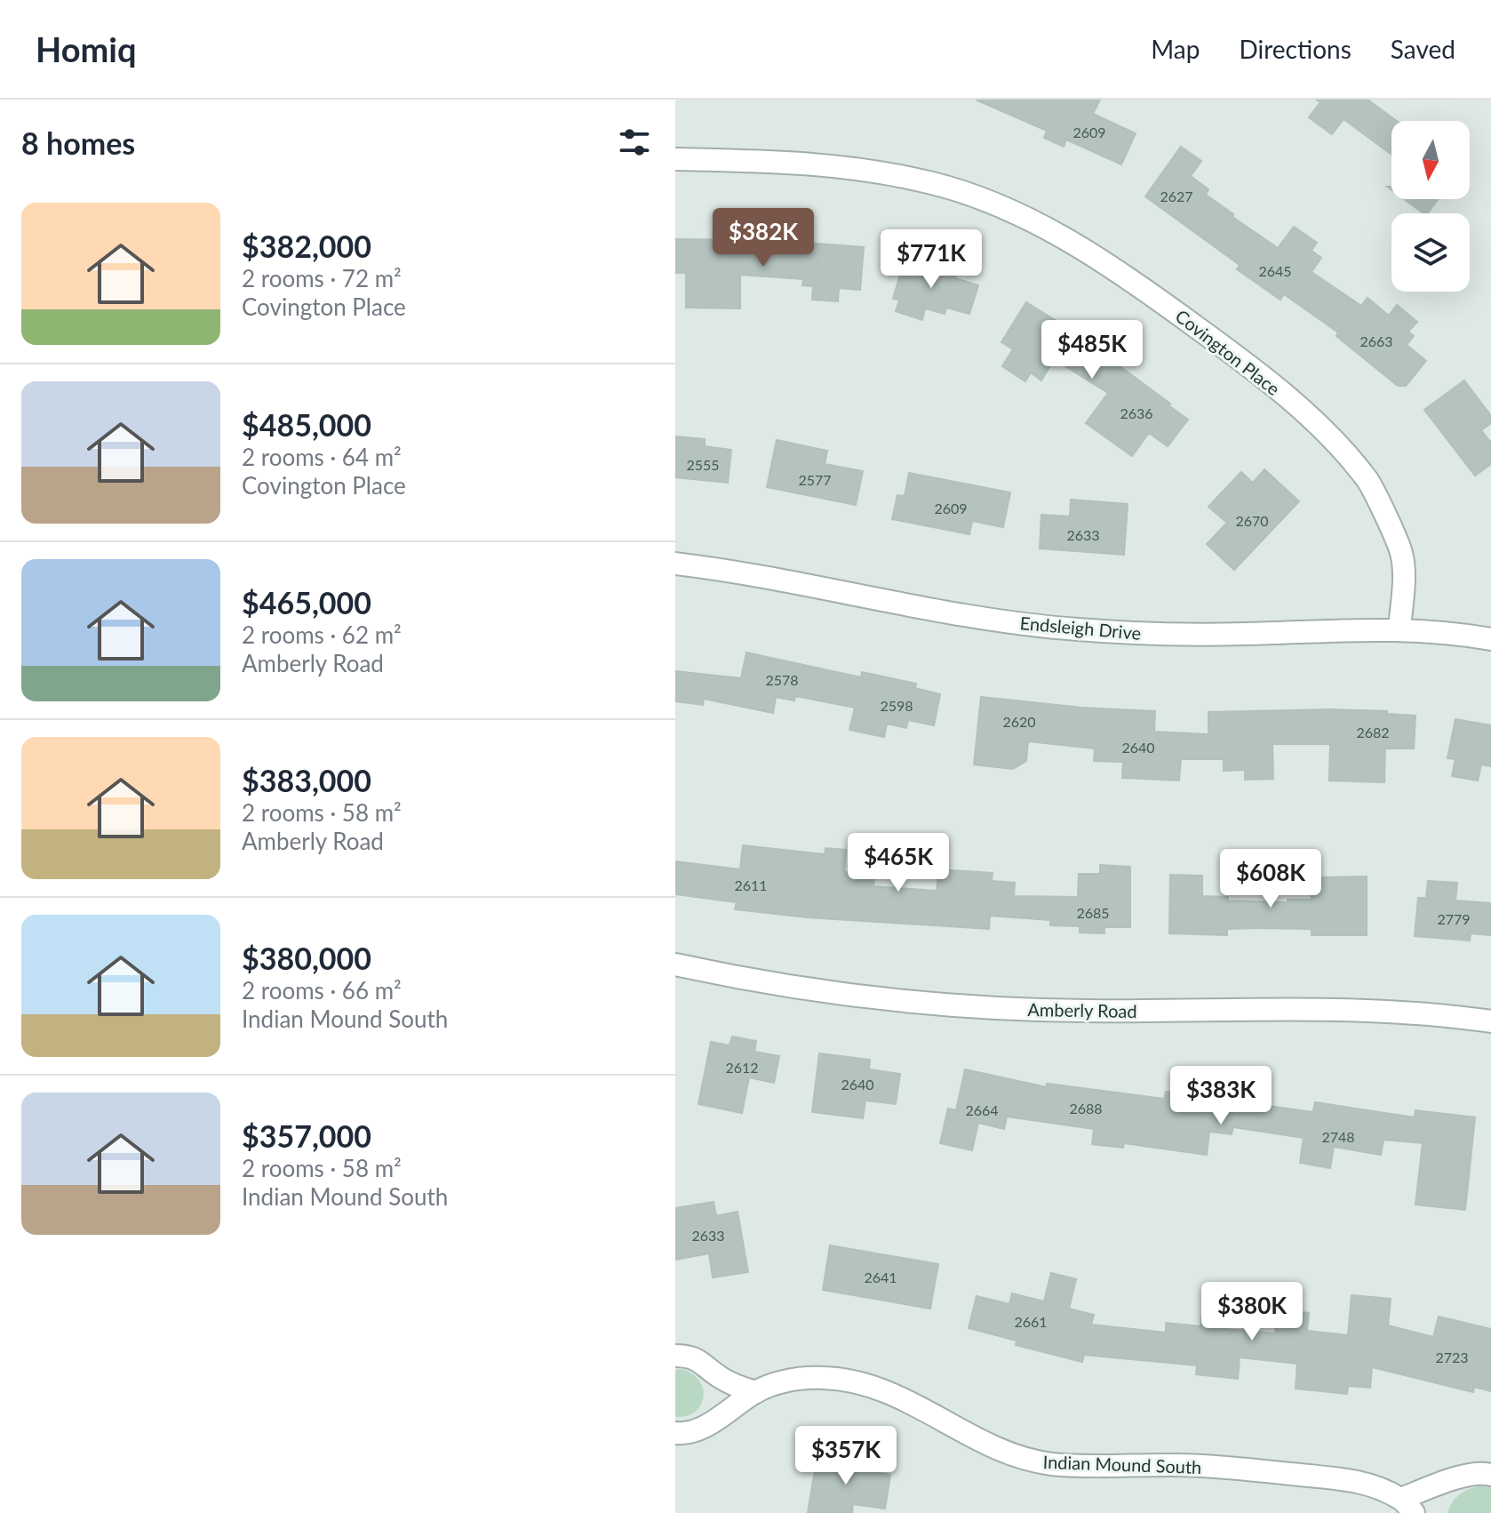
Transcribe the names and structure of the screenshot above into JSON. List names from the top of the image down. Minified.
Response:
{"streets":{"street":["Covington Place","Endsleigh Drive","Amberly Road","Indian Mound South"]},"crossings":[["Covington Place","Endsleigh Drive"]],"house_numbers":["2609","2627","2645","2663","2636","2555","2577","2609","2670","2633","2578","2598","2620","2682","2640","2611","2685","2779","2612","2640","2688","2664","2748","2633","2641","2661","2723"],"north":"bottom","page":{"header":"Homiq","nav":["Map","Directions","Saved"],"heading":"8 homes","list":[{"name":"$382,000","note":"2 rooms · 72 m² · Covington Place"},{"name":"$485,000","note":"2 rooms · 64 m² · Covington Place"},{"name":"$465,000","note":"2 rooms · 62 m² · Amberly Road"},{"name":"$383,000","note":"2 rooms · 58 m² · Amberly Road"},{"name":"$380,000","note":"2 rooms · 66 m² · Indian Mound South"},{"name":"$357,000","note":"2 rooms · 58 m² · Indian Mound South"}],"price":["$382K","$771K","$485K","$465K","$608K","$383K","$380K","$357K"]}}
